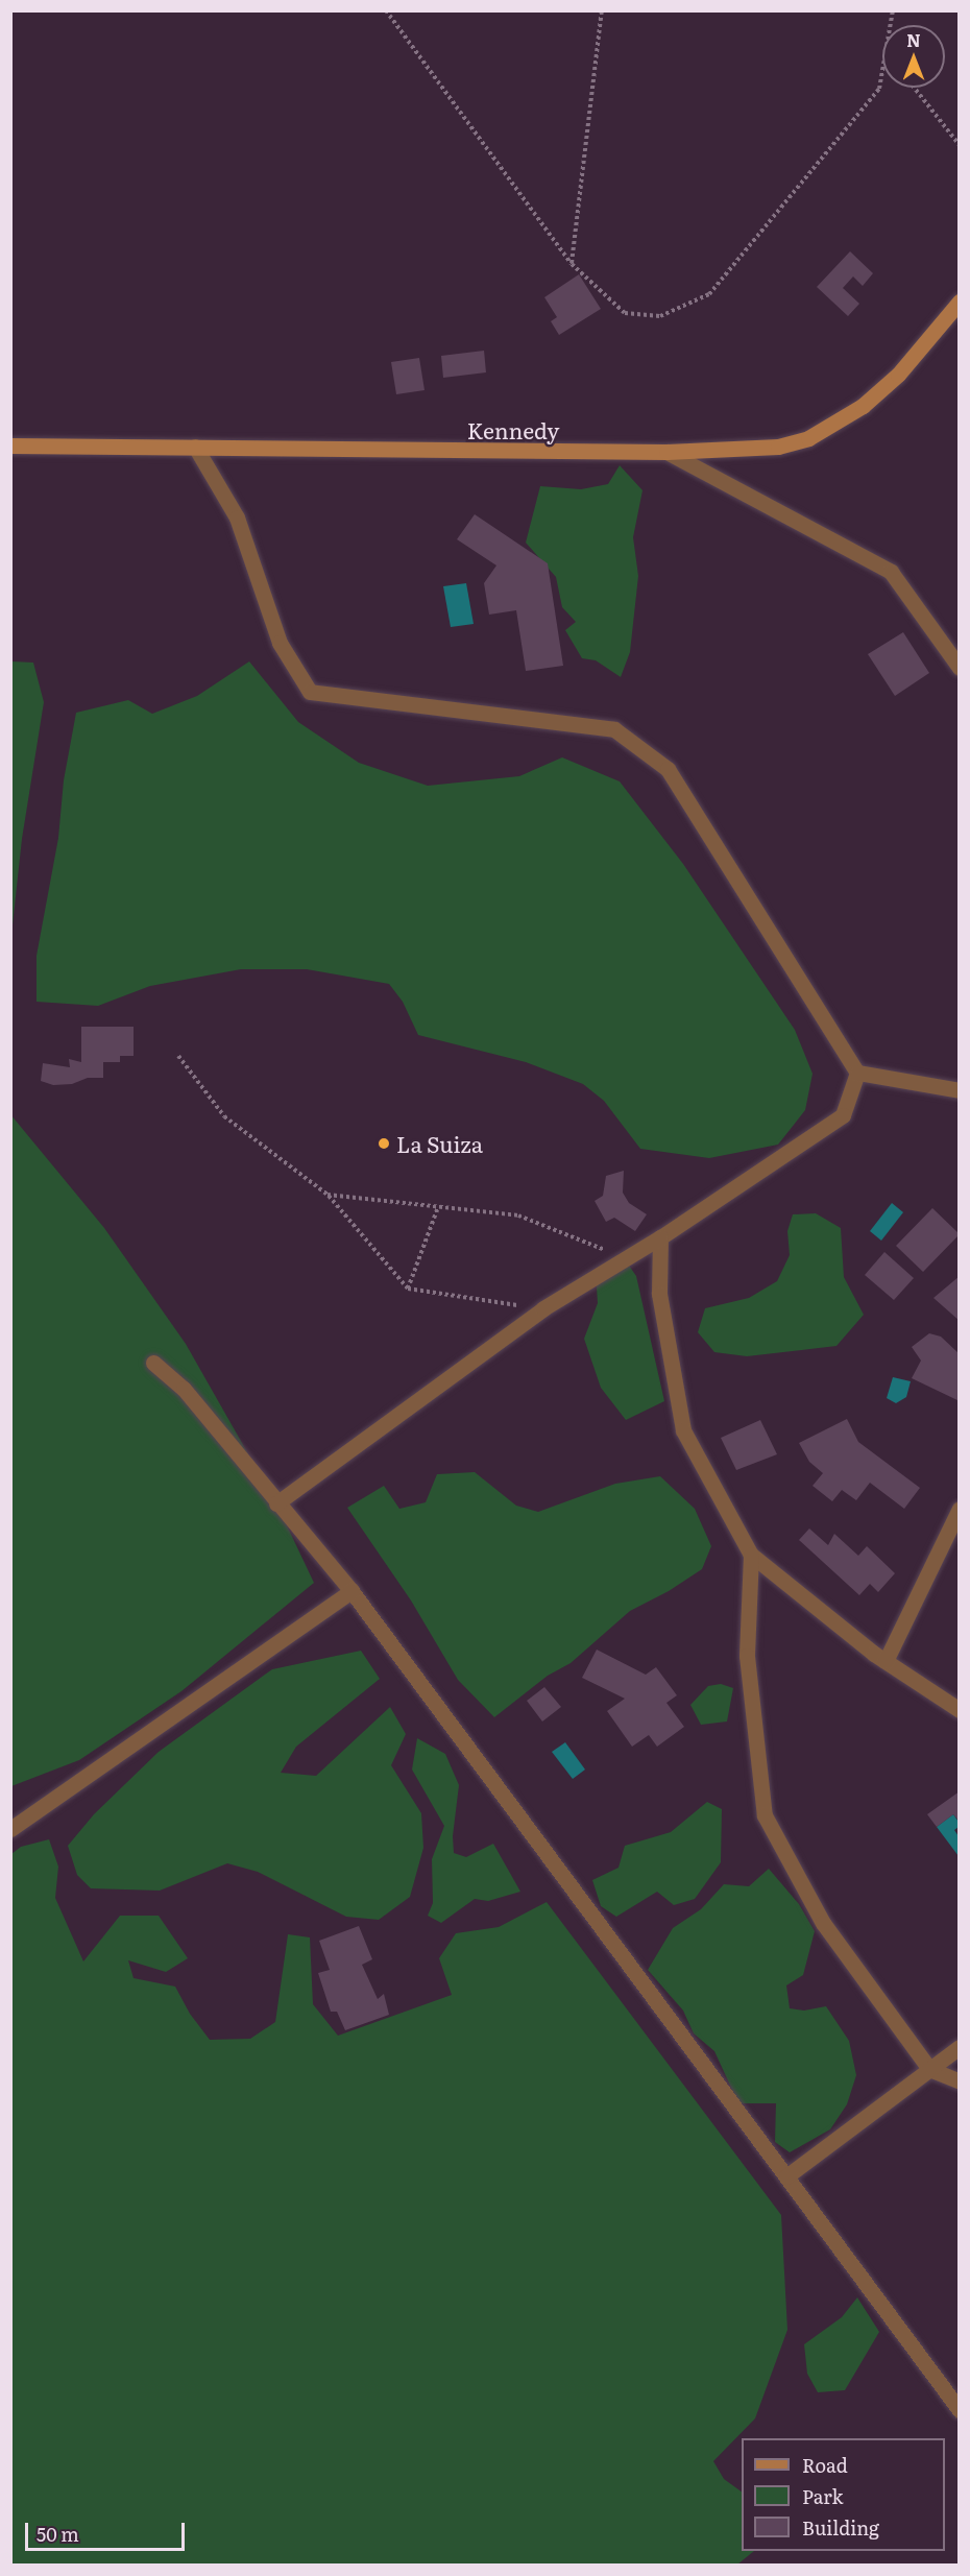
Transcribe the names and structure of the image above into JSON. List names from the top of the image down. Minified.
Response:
{"streets":{"main road":["Kennedy"]},"places":["La Suiza"],"legend":["Road","Park","Building"],"scale_bar":"50 m","north":"top"}
